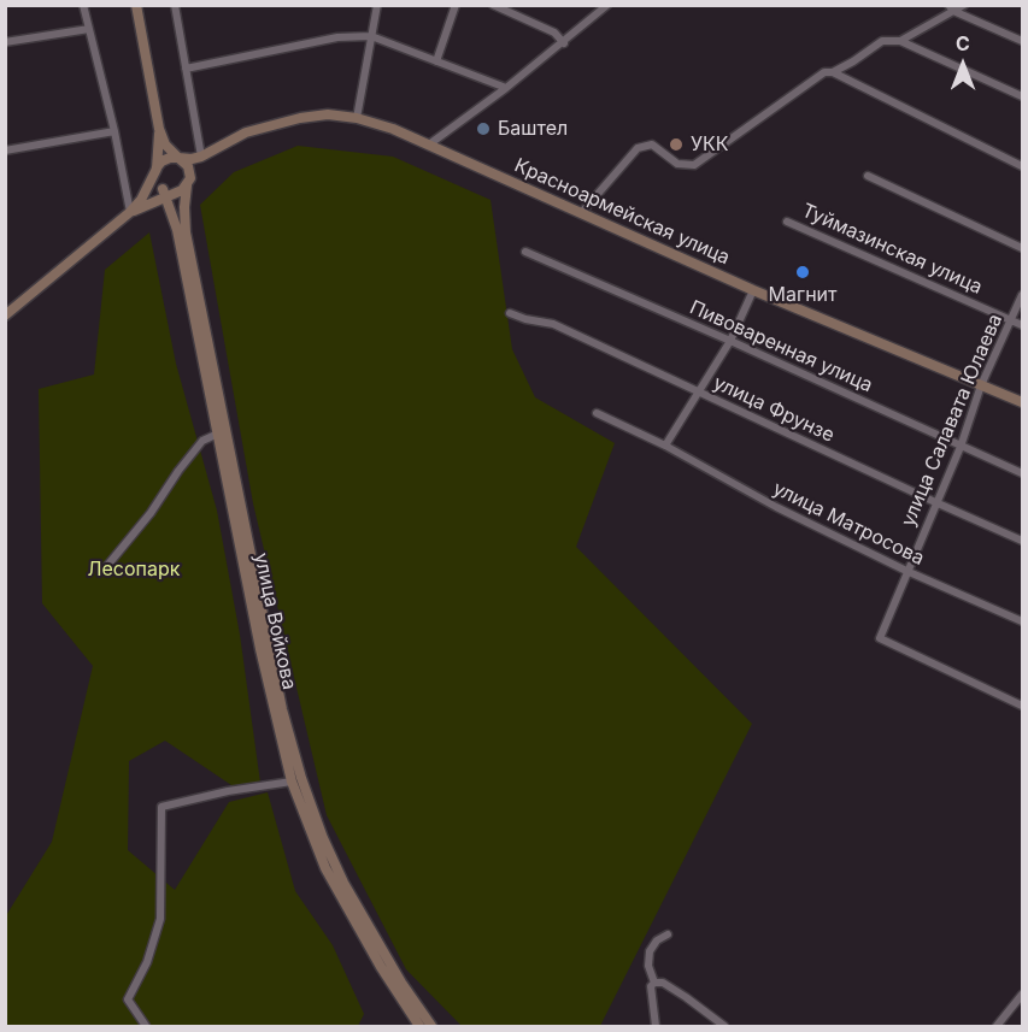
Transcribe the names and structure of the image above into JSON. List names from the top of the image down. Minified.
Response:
{"streets":{"main road":["Красноармейская улица","улица Войкова"],"street":["Туймазинская улица","Пивоваренная улица","улица Фрунзе","улица Салавата Юлаева","улица Матросова"]},"crossings":[["Красноармейская улица","улица Салавата Юлаева"],["Туймазинская улица","улица Салавата Юлаева"],["Пивоваренная улица","улица Салавата Юлаева"],["улица Фрунзе","улица Салавата Юлаева"],["улица Салавата Юлаева","улица Матросова"]],"parks":["Лесопарк"],"places":["Баштел","УКК","Магнит"],"north":"top"}
